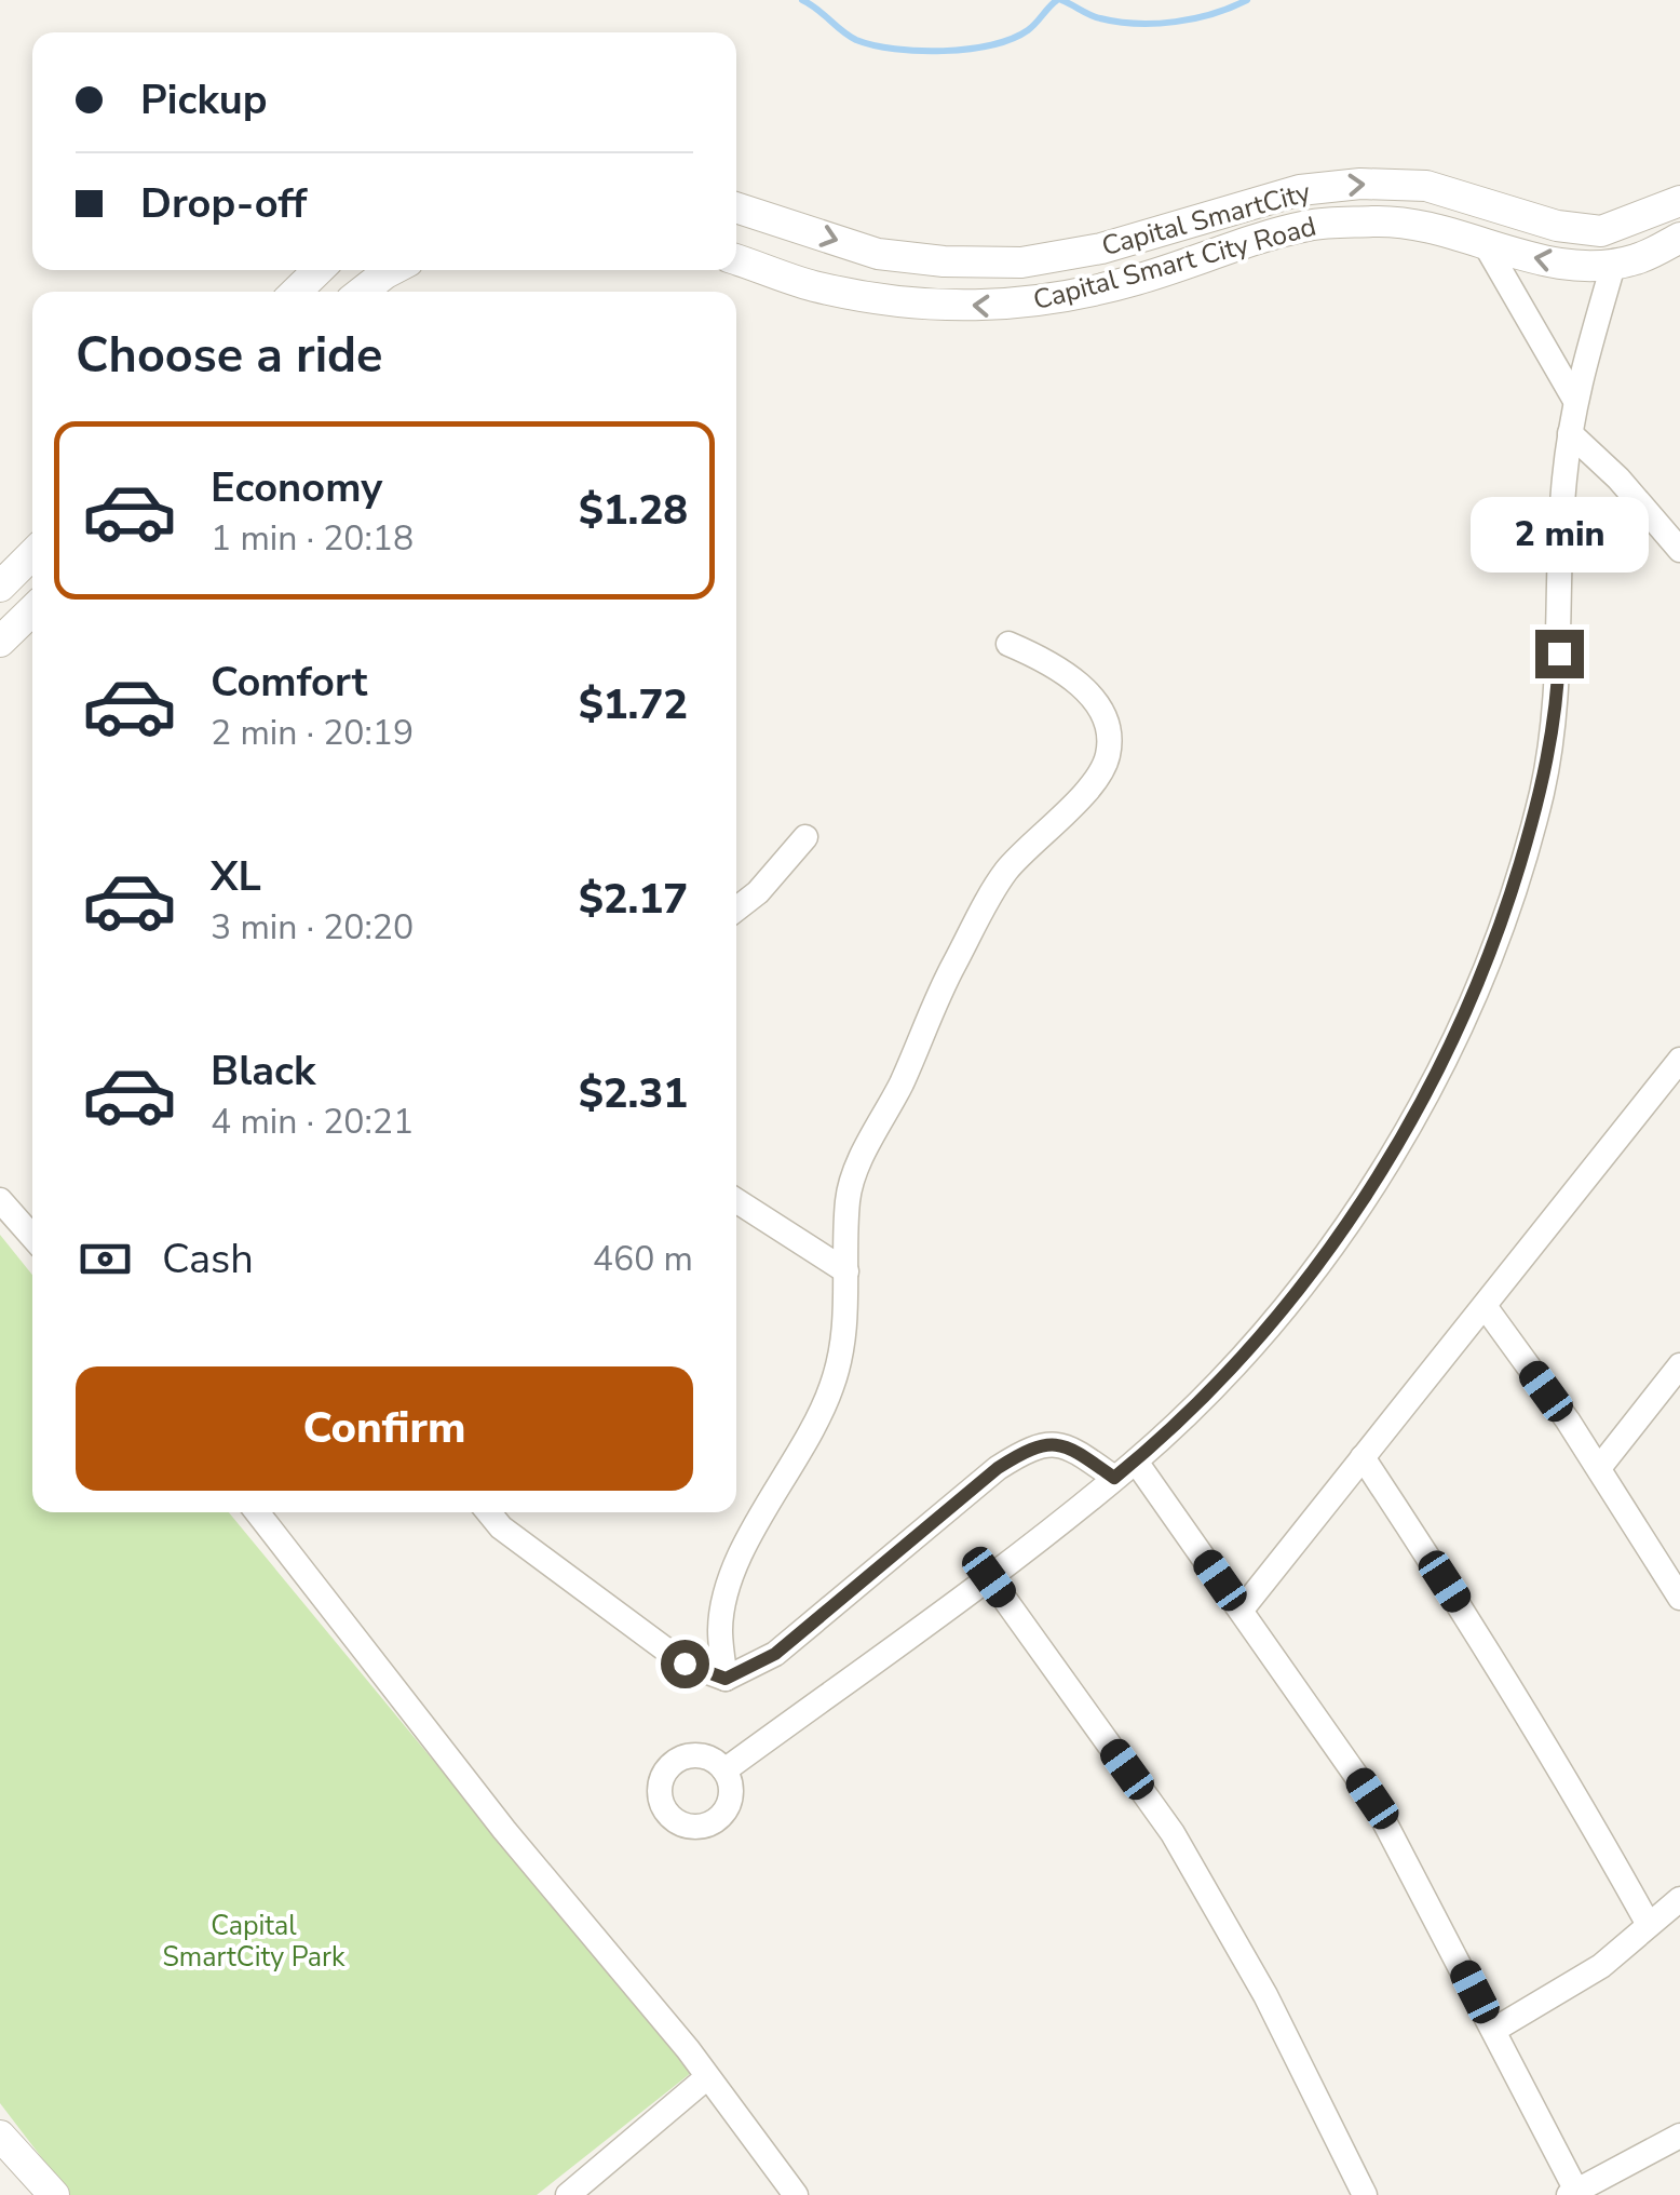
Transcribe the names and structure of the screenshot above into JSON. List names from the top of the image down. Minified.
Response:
{"streets":{"street":["Capital SmartCity","Capital Smart City Road"]},"one_way":["Capital SmartCity","Capital Smart City Road"],"parks":["Capital SmartCity Park"],"page":{"banner":["Pickup","Drop-off"],"heading":"Choose a ride","list":[{"name":"Economy","note":"1 min · 20:18","value":"$1.28"},{"name":"Comfort","note":"2 min · 20:19","value":"$1.72"},{"name":"XL","note":"3 min · 20:20","value":"$2.17"},{"name":"Black","note":"4 min · 20:21","value":"$2.31"}],"bubble":"2 min","pay":["Cash","460 m"],"buttons":"Confirm"}}
